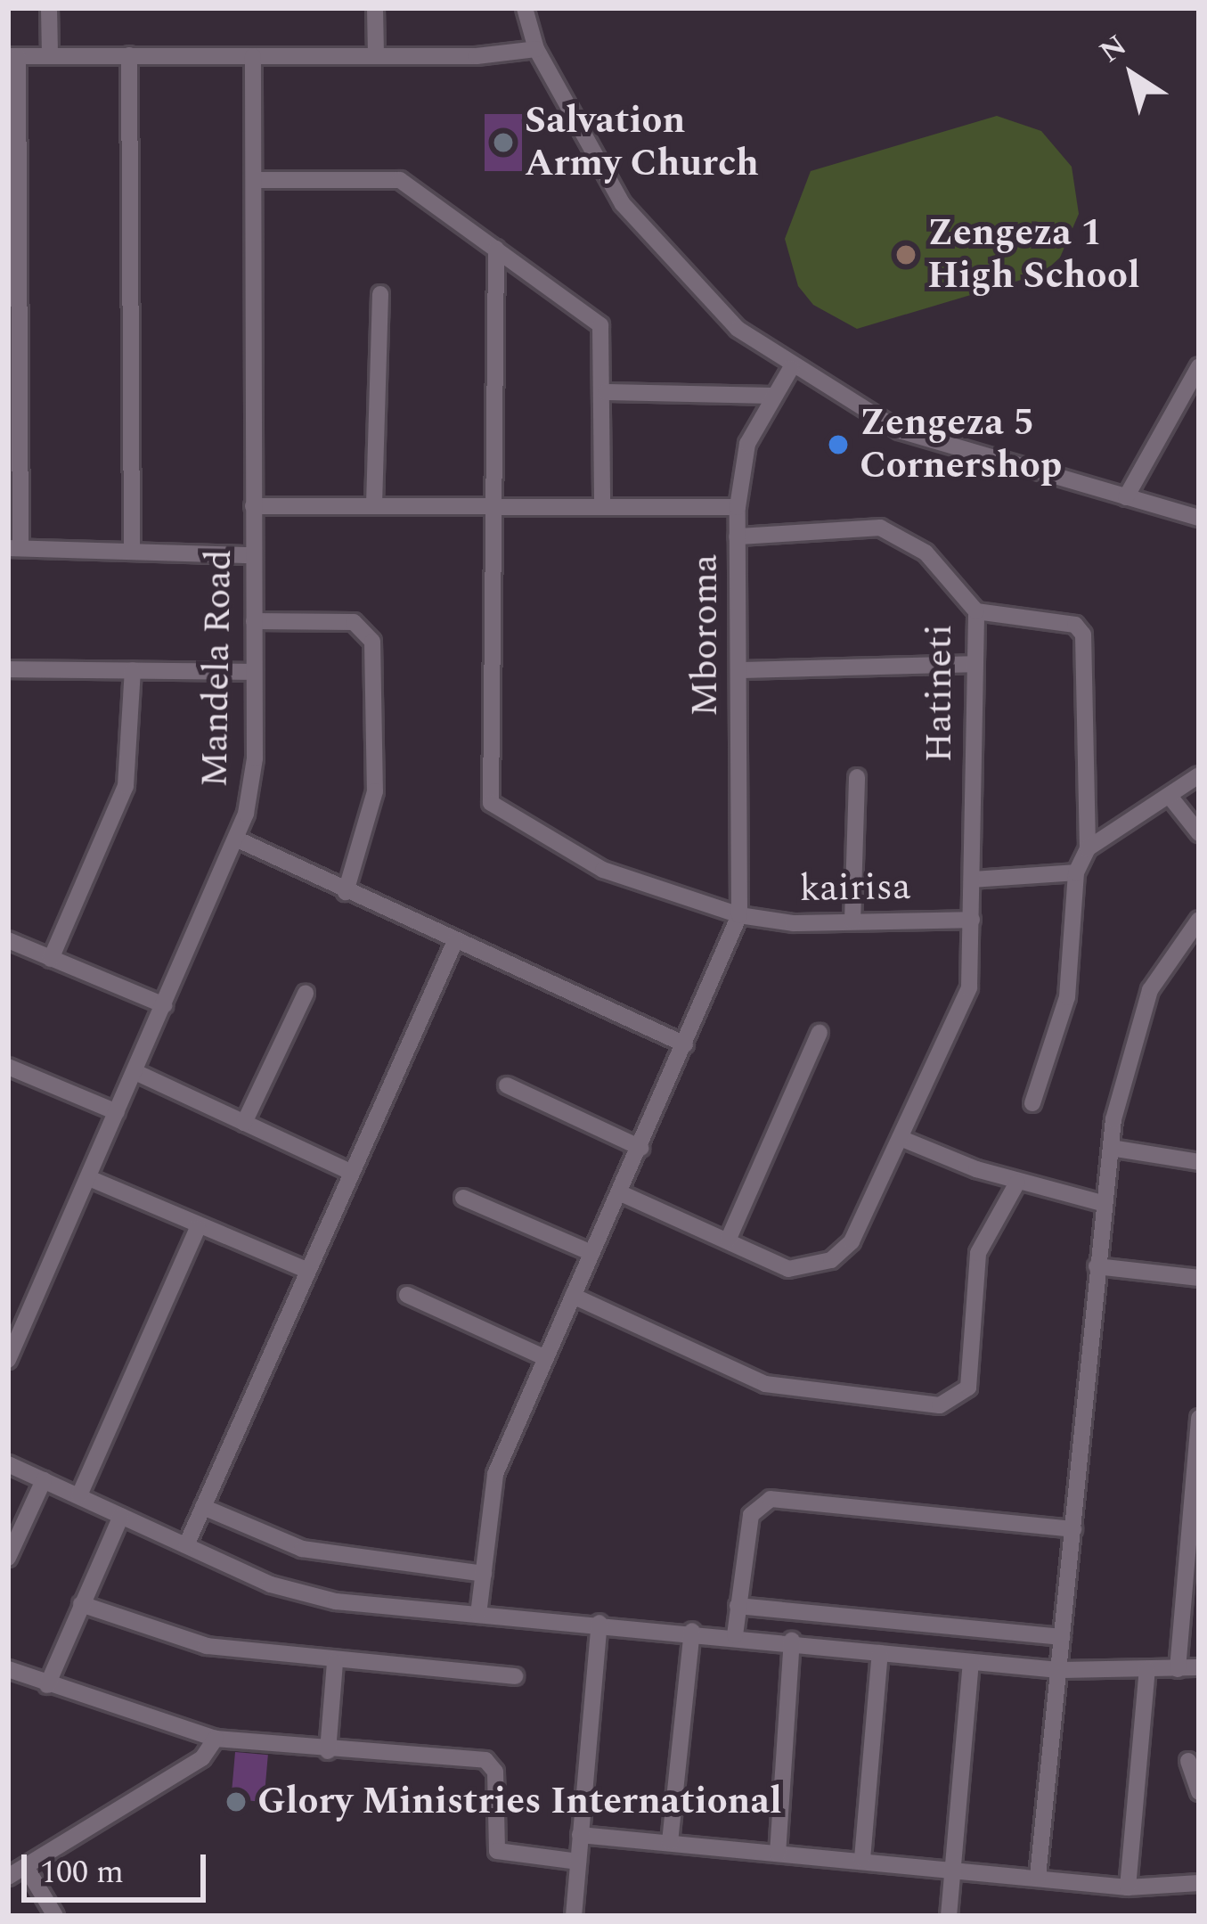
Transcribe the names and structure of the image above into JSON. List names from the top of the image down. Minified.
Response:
{"streets":{"street":["Mboroma","Mandela Road","Hatineti","kairisa"]},"crossings":[["Mboroma","Hatineti"],["Mboroma","kairisa"],["Hatineti","kairisa"]],"places":["Salvation Army Church","Zengeza 1 High School","Zengeza 5 Cornershop","Glory Ministries International"],"scale_bar":"100 m","north":"top left"}
